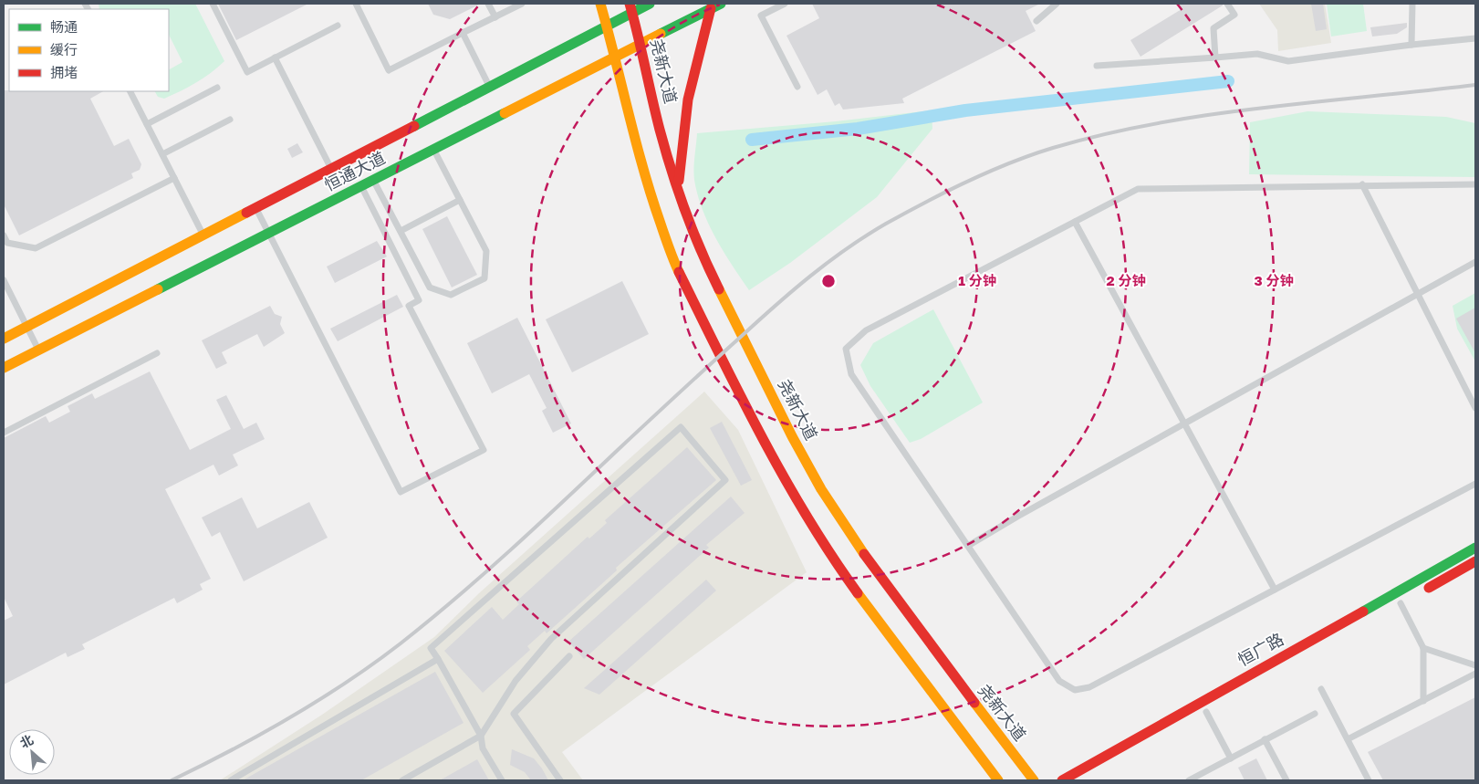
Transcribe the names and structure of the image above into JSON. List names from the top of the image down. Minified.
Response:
{"streets":{"main road":["尧新大道","恒通大道","恒广路"]},"crossings":[["尧新大道","恒通大道"]],"legend":["畅通","缓行","拥堵"],"north":"top left","rings":["1 分钟","2 分钟","3 分钟"]}
